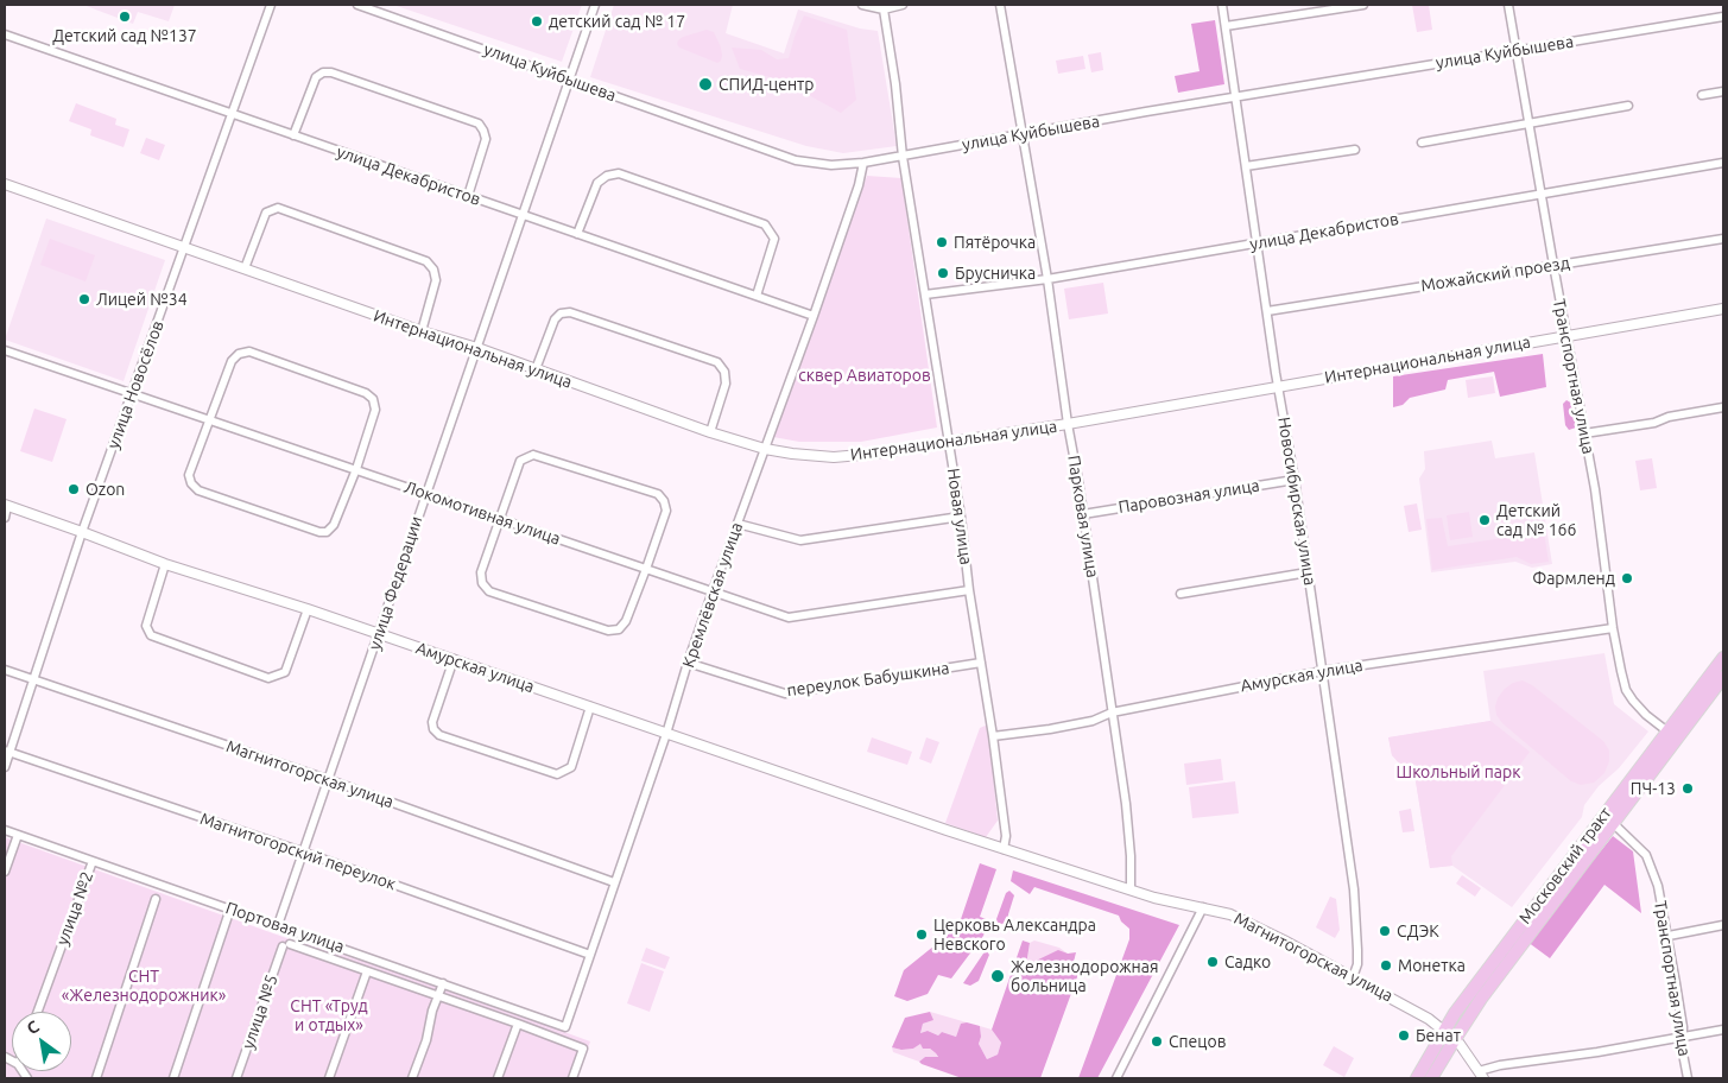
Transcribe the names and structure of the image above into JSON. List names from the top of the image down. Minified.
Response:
{"streets":{"main road":["Московский тракт"],"street":["улица Куйбышева","улица Декабристов","Можайский проезд","Интернациональная улица","Транспортная улица","улица Новосёлов","Паровозная улица","Новосибирская улица","Локомотивная улица","Новая улица","Парковая улица","улица Федерации","Кремлёвская улица","Амурская улица","переулок Бабушкина","Магнитогорская улица","Магнитогорский переулок","улица №2","Портовая улица","улица №5"]},"crossings":[["улица Куйбышева","Транспортная улица"],["улица Куйбышева","Новосибирская улица"],["улица Куйбышева","Новая улица"],["улица Куйбышева","Парковая улица"],["улица Куйбышева","улица Федерации"],["улица Куйбышева","Кремлёвская улица"],["улица Декабристов","Транспортная улица"],["улица Декабристов","улица Новосёлов"],["улица Декабристов","Новосибирская улица"],["улица Декабристов","Новая улица"],["улица Декабристов","Парковая улица"],["улица Декабристов","улица Федерации"],["улица Декабристов","Кремлёвская улица"],["Можайский проезд","Транспортная улица"],["Можайский проезд","Новосибирская улица"],["Интернациональная улица","Транспортная улица"],["Интернациональная улица","улица Новосёлов"],["Интернациональная улица","Новосибирская улица"],["Интернациональная улица","Новая улица"],["Интернациональная улица","Парковая улица"],["Интернациональная улица","улица Федерации"],["Интернациональная улица","Кремлёвская улица"],["Транспортная улица","Амурская улица"],["Транспортная улица","Московский тракт"],["улица Новосёлов","Локомотивная улица"],["улица Новосёлов","Амурская улица"],["улица Новосёлов","Магнитогорская улица"],["улица Новосёлов","Магнитогорский переулок"],["Паровозная улица","Новосибирская улица"],["Паровозная улица","Парковая улица"],["Новосибирская улица","Амурская улица"],["Новосибирская улица","Магнитогорская улица"],["Локомотивная улица","Новая улица"],["Локомотивная улица","улица Федерации"],["Локомотивная улица","Кремлёвская улица"],["Новая улица","Амурская улица"],["Новая улица","переулок Бабушкина"],["Новая улица","Магнитогорская улица"],["Парковая улица","Амурская улица"],["Парковая улица","Магнитогорская улица"],["улица Федерации","Амурская улица"],["улица Федерации","Магнитогорская улица"],["улица Федерации","Магнитогорский переулок"],["улица Федерации","Портовая улица"],["Кремлёвская улица","Амурская улица"],["Кремлёвская улица","переулок Бабушкина"],["Кремлёвская улица","Магнитогорская улица"],["Кремлёвская улица","Магнитогорский переулок"],["Кремлёвская улица","Портовая улица"],["Амурская улица","Магнитогорская улица"],["Магнитогорская улица","Московский тракт"],["улица №2","Портовая улица"]],"parks":["сквер Авиаторов","Школьный парк","СНТ «Железнодорожник»","СНТ «Труд и отдых»"],"places":["Детский сад №137","детский сад № 17","СПИД-центр","Пятёрочка","Брусничка","Лицей №34","Ozon","Детский сад № 166","Фармленд","ПЧ-13","СДЭК","Церковь Александра Невского","Садко","Монетка","Железнодорожная больница","Бенат","Спецов"],"north":"top left"}
